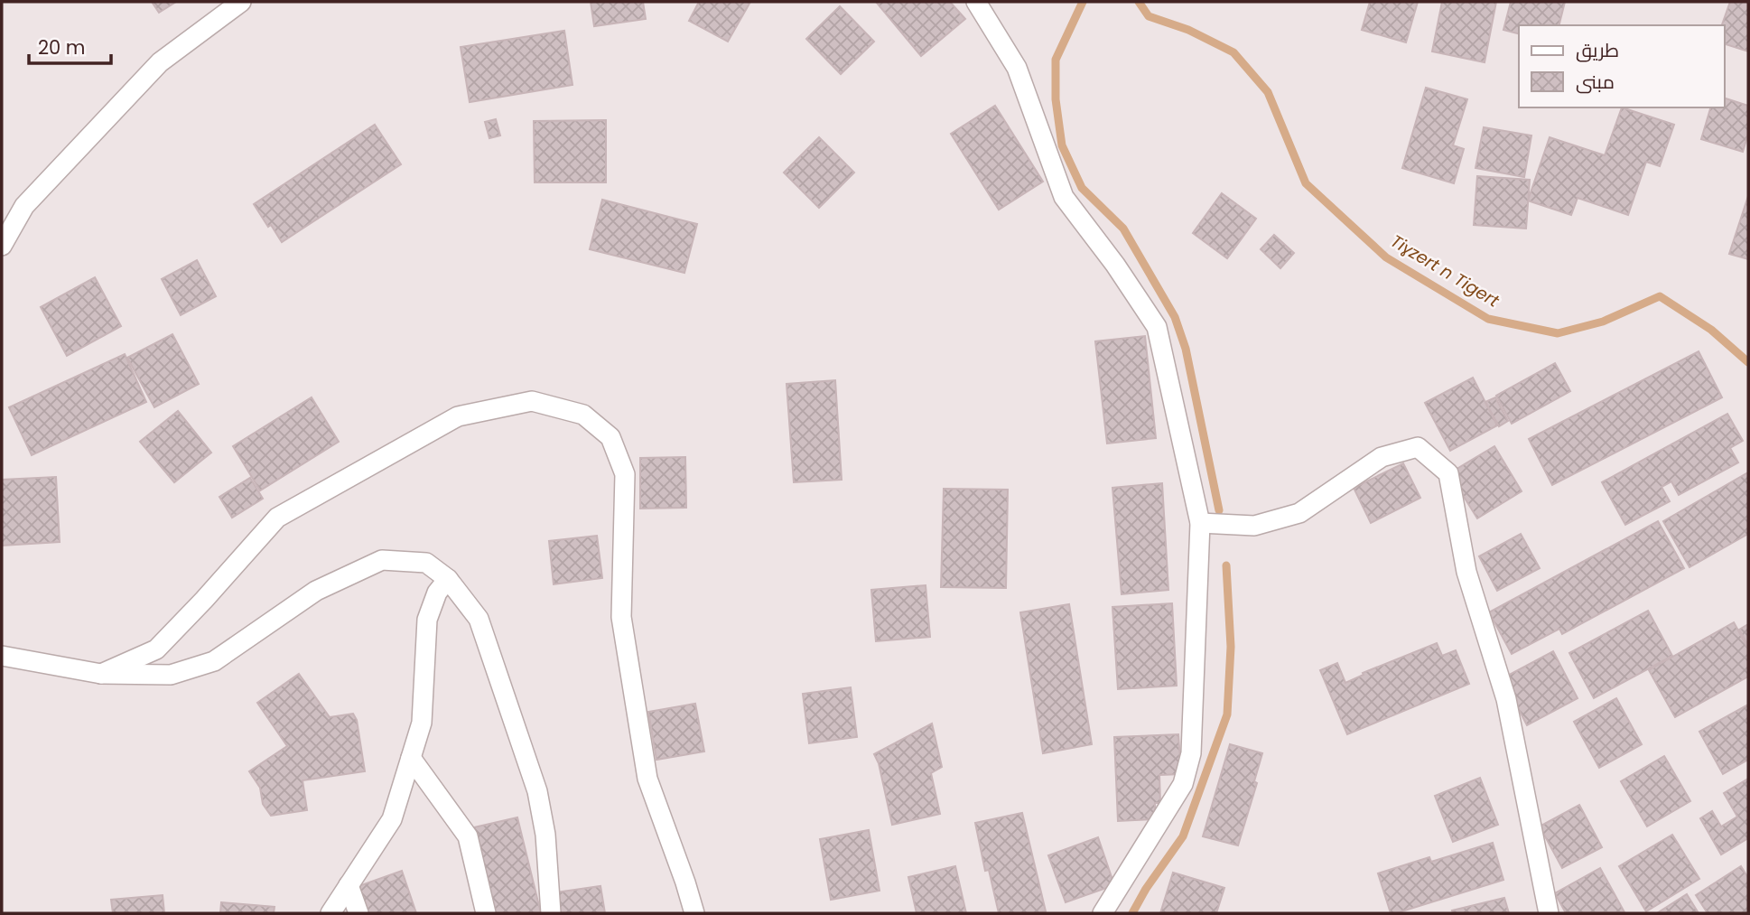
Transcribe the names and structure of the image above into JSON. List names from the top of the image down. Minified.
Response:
{"water":["Tiɣzert n Tigert"],"legend":["طريق","مبنى"],"scale_bar":"20 m"}
